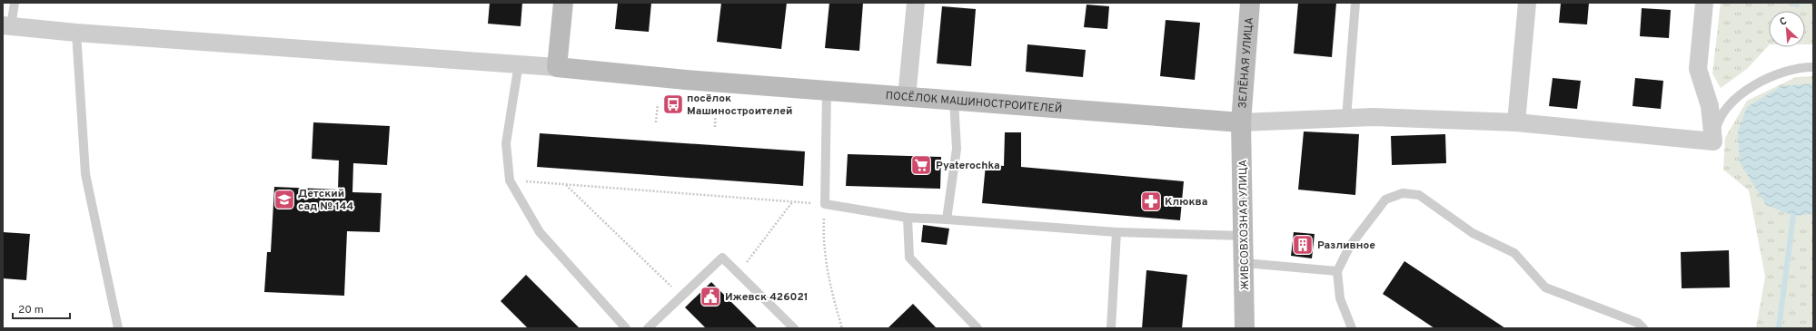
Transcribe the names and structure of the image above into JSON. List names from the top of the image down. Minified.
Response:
{"streets":{"street":["ЗЕЛЁНАЯ УЛИЦА","ПОСЁЛОК МАШИНОСТРОИТЕЛЕЙ","ЖИВСОВХОЗНАЯ УЛИЦА"]},"crossings":[["ЗЕЛЁНАЯ УЛИЦА","ПОСЁЛОК МАШИНОСТРОИТЕЛЕЙ"],["ЗЕЛЁНАЯ УЛИЦА","ЖИВСОВХОЗНАЯ УЛИЦА"],["ПОСЁЛОК МАШИНОСТРОИТЕЛЕЙ","ЖИВСОВХОЗНАЯ УЛИЦА"]],"places":{"bus stop":["посёлок Машиностроителей"],"supermarket":["Pyaterochka"],"school or university":["Детский сад № 144"],"pharmacy":["Клюква"],"building":["Разливное"],"public building":["Ижевск 426021"]},"scale_bar":"20 m","north":"top left"}
